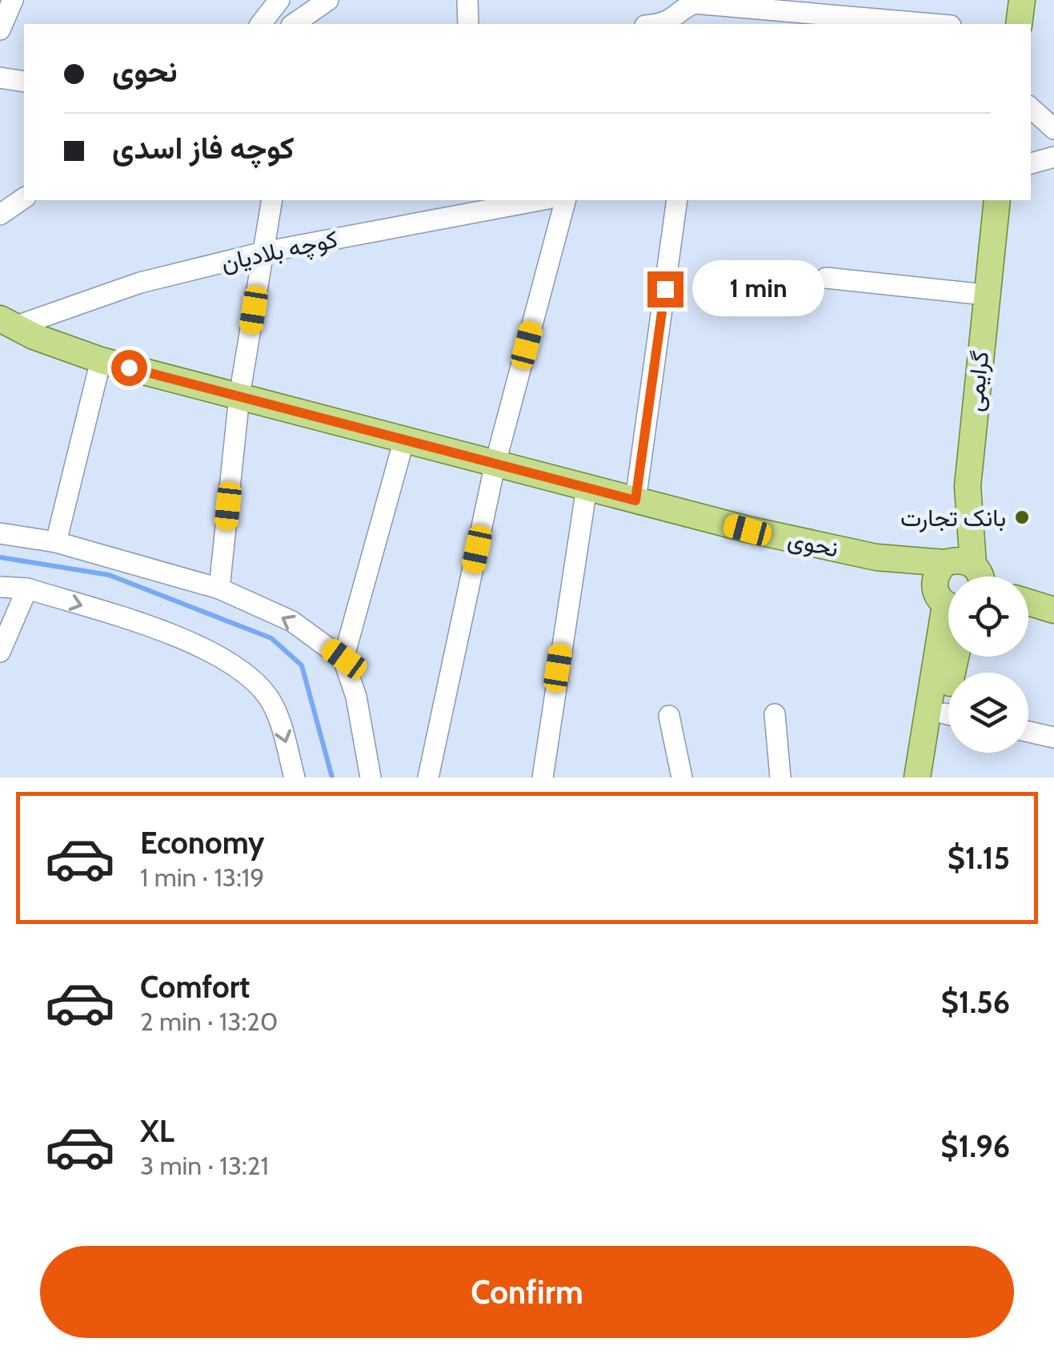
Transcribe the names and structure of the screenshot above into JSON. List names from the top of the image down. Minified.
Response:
{"streets":{"main road":["گرایمی","نحوی"],"street":["کوچه بلادیان"]},"crossings":[["کوچه بلادیان","نحوی"],["گرایمی","نحوی"]],"places":["بانک تجارت"],"page":{"banner":["نحوی","کوچه فاز اسدی"],"bubble":"1 min","list":[{"name":"Economy","note":"1 min · 13:19","value":"$1.15"},{"name":"Comfort","note":"2 min · 13:20","value":"$1.56"},{"name":"XL","note":"3 min · 13:21","value":"$1.96"}],"buttons":"Confirm"}}
